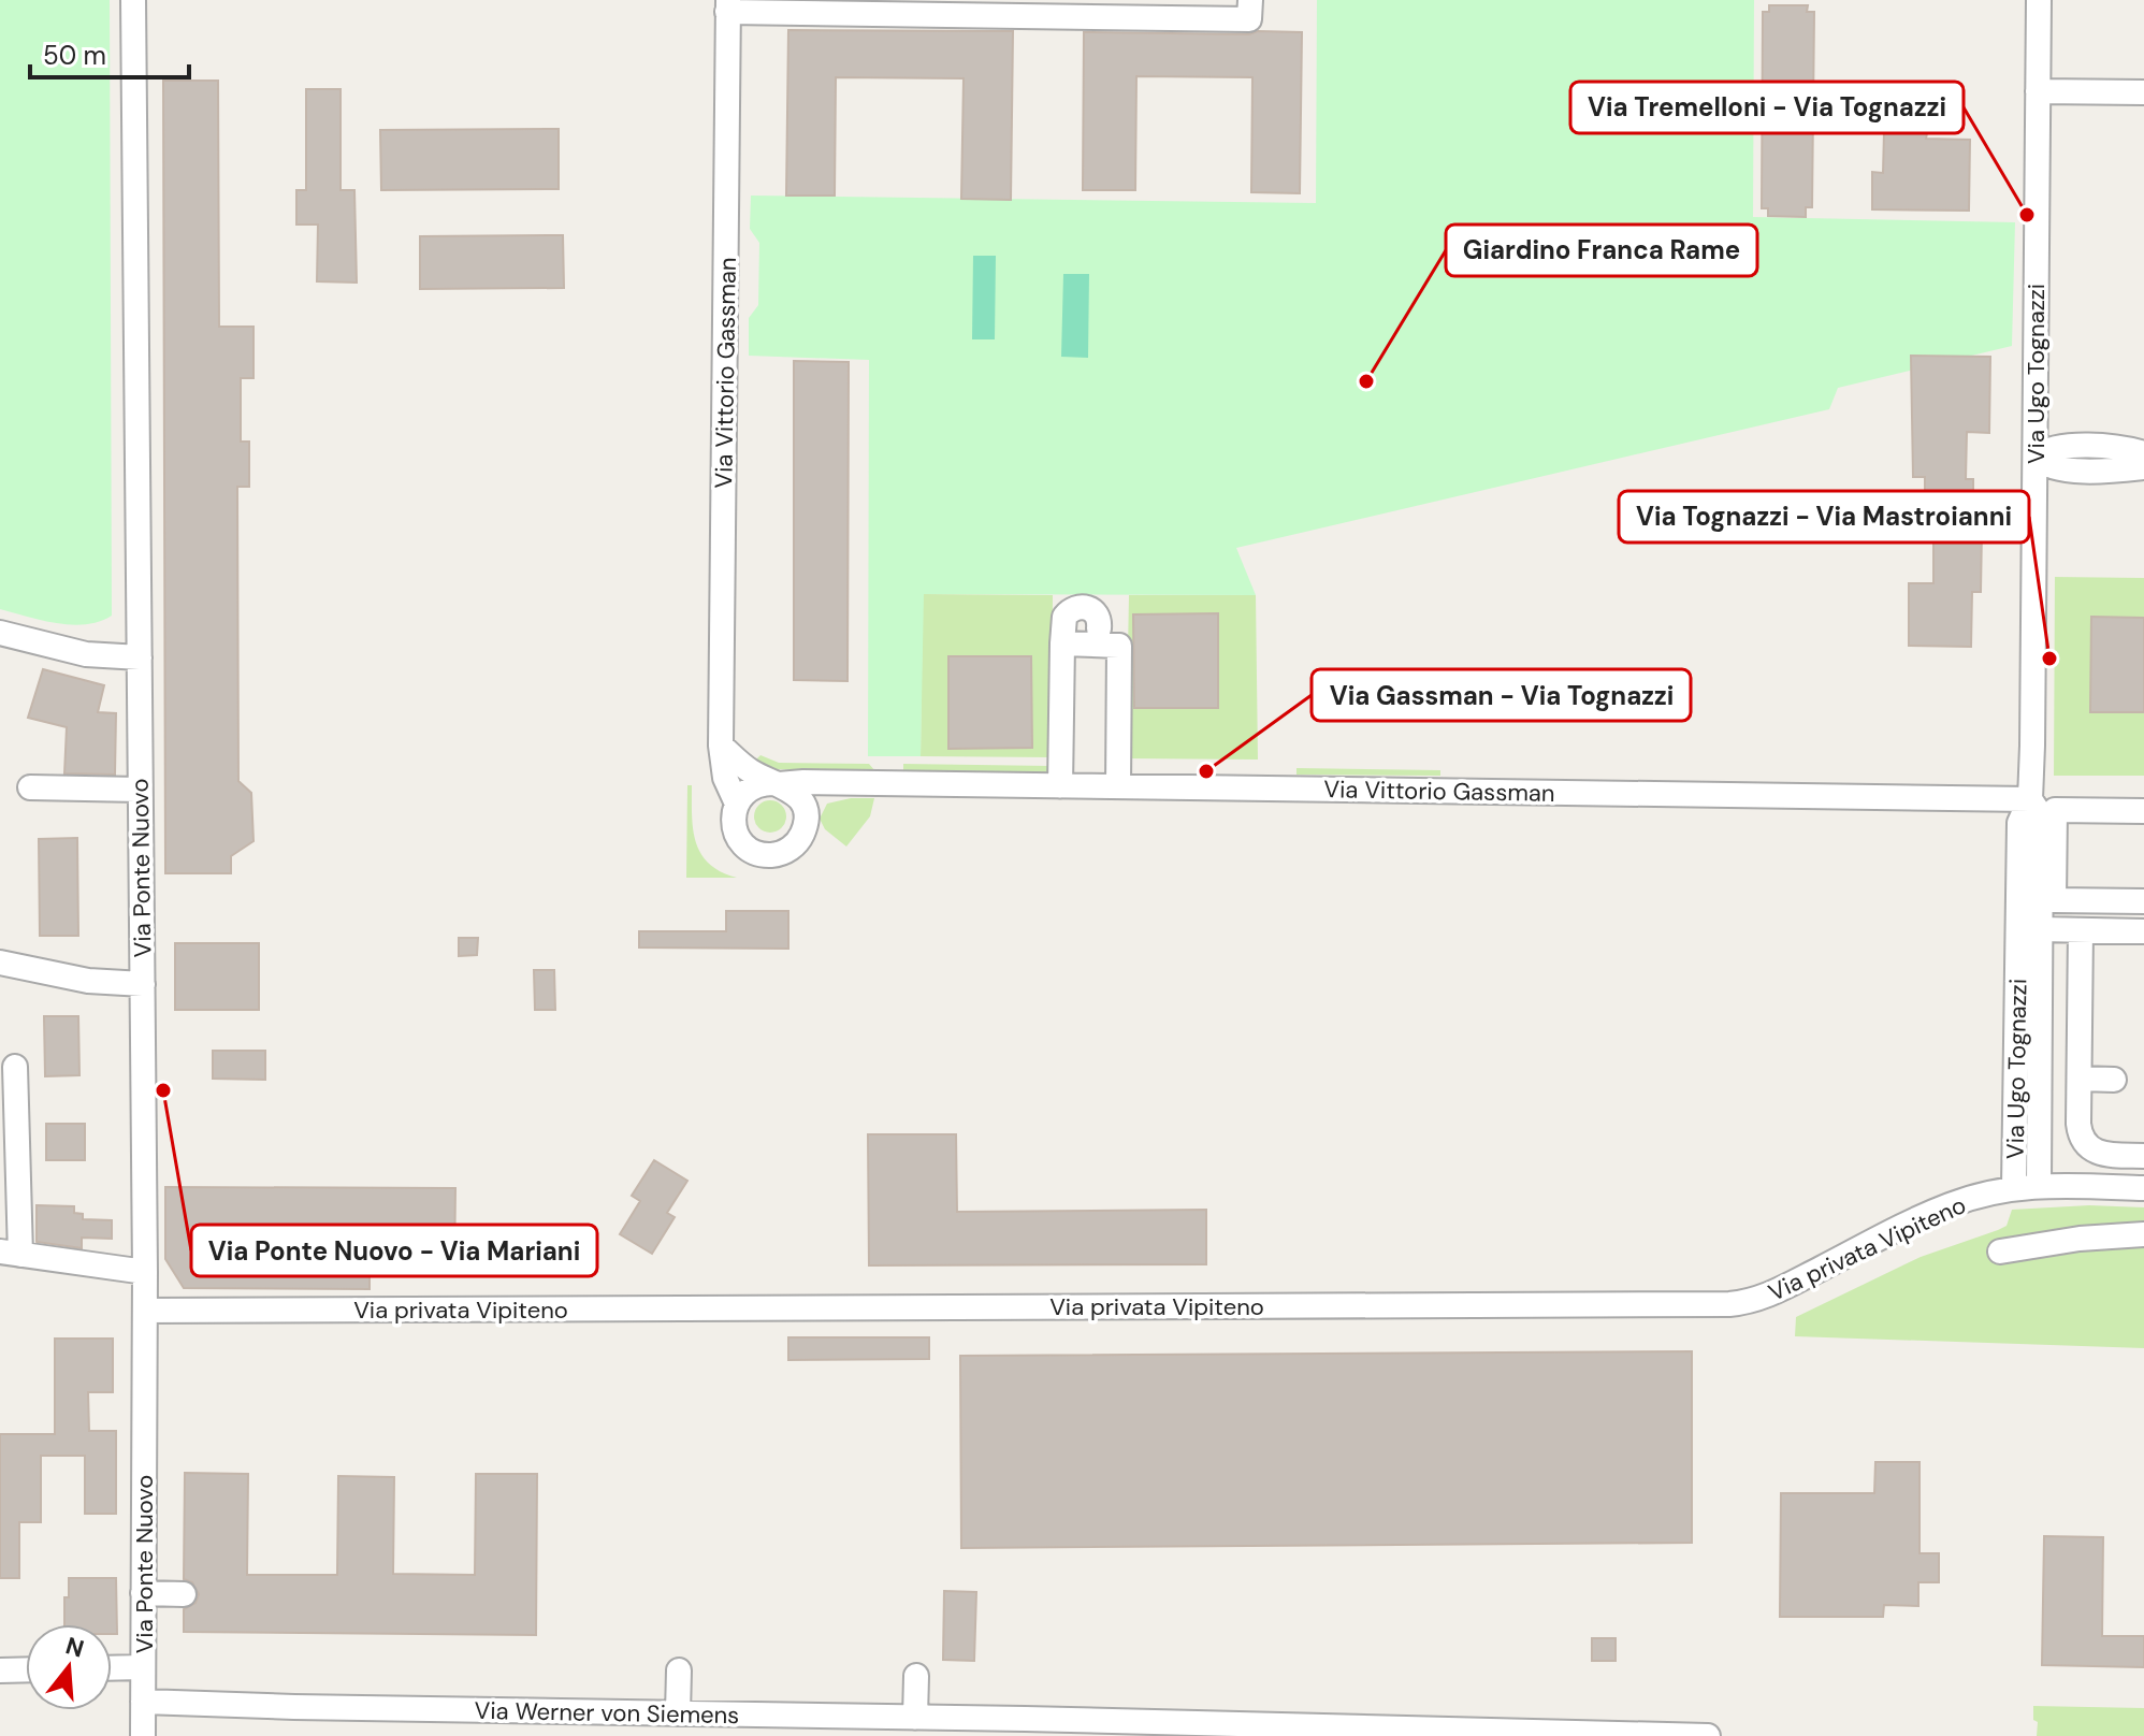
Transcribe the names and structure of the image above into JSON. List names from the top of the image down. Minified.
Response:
{"streets":{"street":["Via Vittorio Gassman","Via Ugo Tognazzi","Via Ponte Nuovo","Via privata Vipiteno","Via Werner von Siemens"]},"crossings":[["Via Vittorio Gassman","Via Ugo Tognazzi"],["Via Ugo Tognazzi","Via privata Vipiteno"],["Via Ponte Nuovo","Via privata Vipiteno"],["Via Ponte Nuovo","Via Werner von Siemens"]],"places":["Via Tremelloni - Via Tognazzi","Giardino Franca Rame","Via Tognazzi - Via Mastroianni","Via Gassman - Via Tognazzi","Via Ponte Nuovo - Via Mariani"],"scale_bar":"50 m","north":"top"}
